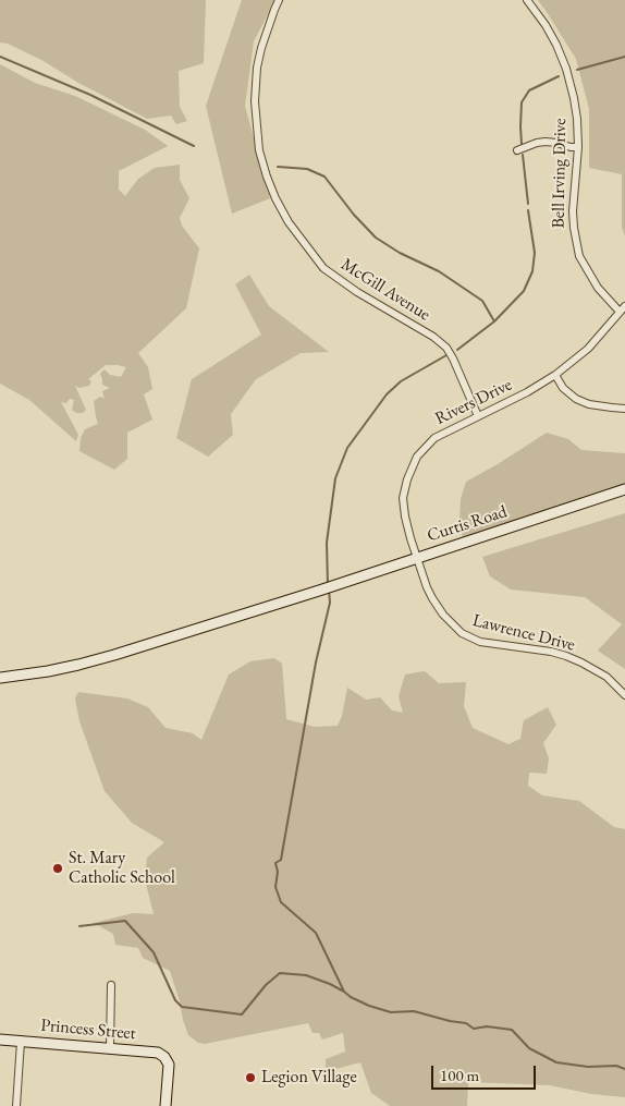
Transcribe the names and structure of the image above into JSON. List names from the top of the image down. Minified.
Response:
{"streets":{"main road":["Curtis Road","Princess Street"],"street":["Bell Irving Drive","McGill Avenue","Rivers Drive","Lawrence Drive"]},"crossings":[["Bell Irving Drive","Rivers Drive"],["McGill Avenue","Rivers Drive"],["Rivers Drive","Curtis Road"],["Rivers Drive","Lawrence Drive"],["Curtis Road","Lawrence Drive"]],"places":["St. Mary Catholic School","Legion Village"],"scale_bar":"100 m"}
